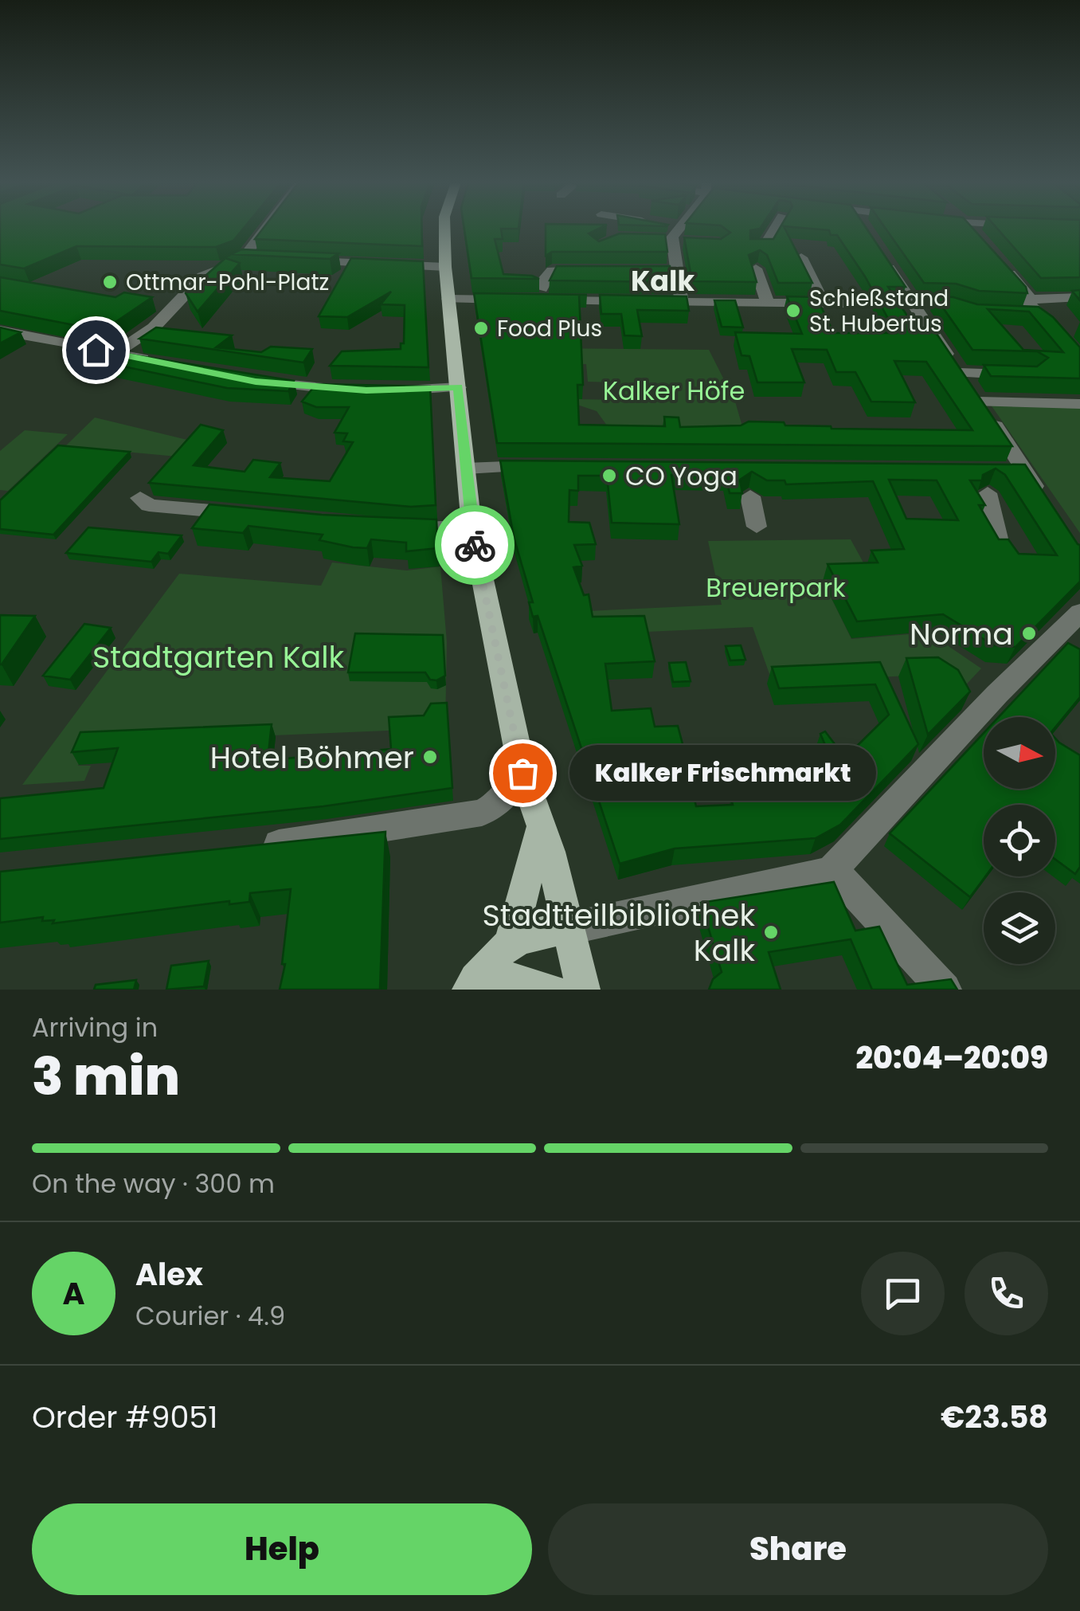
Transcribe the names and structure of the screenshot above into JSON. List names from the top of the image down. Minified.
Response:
{"districts":["Kalk"],"parks":["Kalker Höfe","Breuerpark","Stadtgarten Kalk"],"places":["Ottmar-Pohl-Platz","Schießstand St. Hubertus","Food Plus","CO Yoga","Norma","Hotel Böhmer","Kalker Frischmarkt","Stadtteilbibliothek Kalk"],"north":"right","page":{"bubble":"Kalker Frischmarkt","heading":["3 min","Arriving in","20:04–20:09"],"panel":["Alex","Courier · 4.9","Order #9051","€23.58"],"bar":"On the way · 300 m","round":"A","buttons":["Help","Share"]}}
